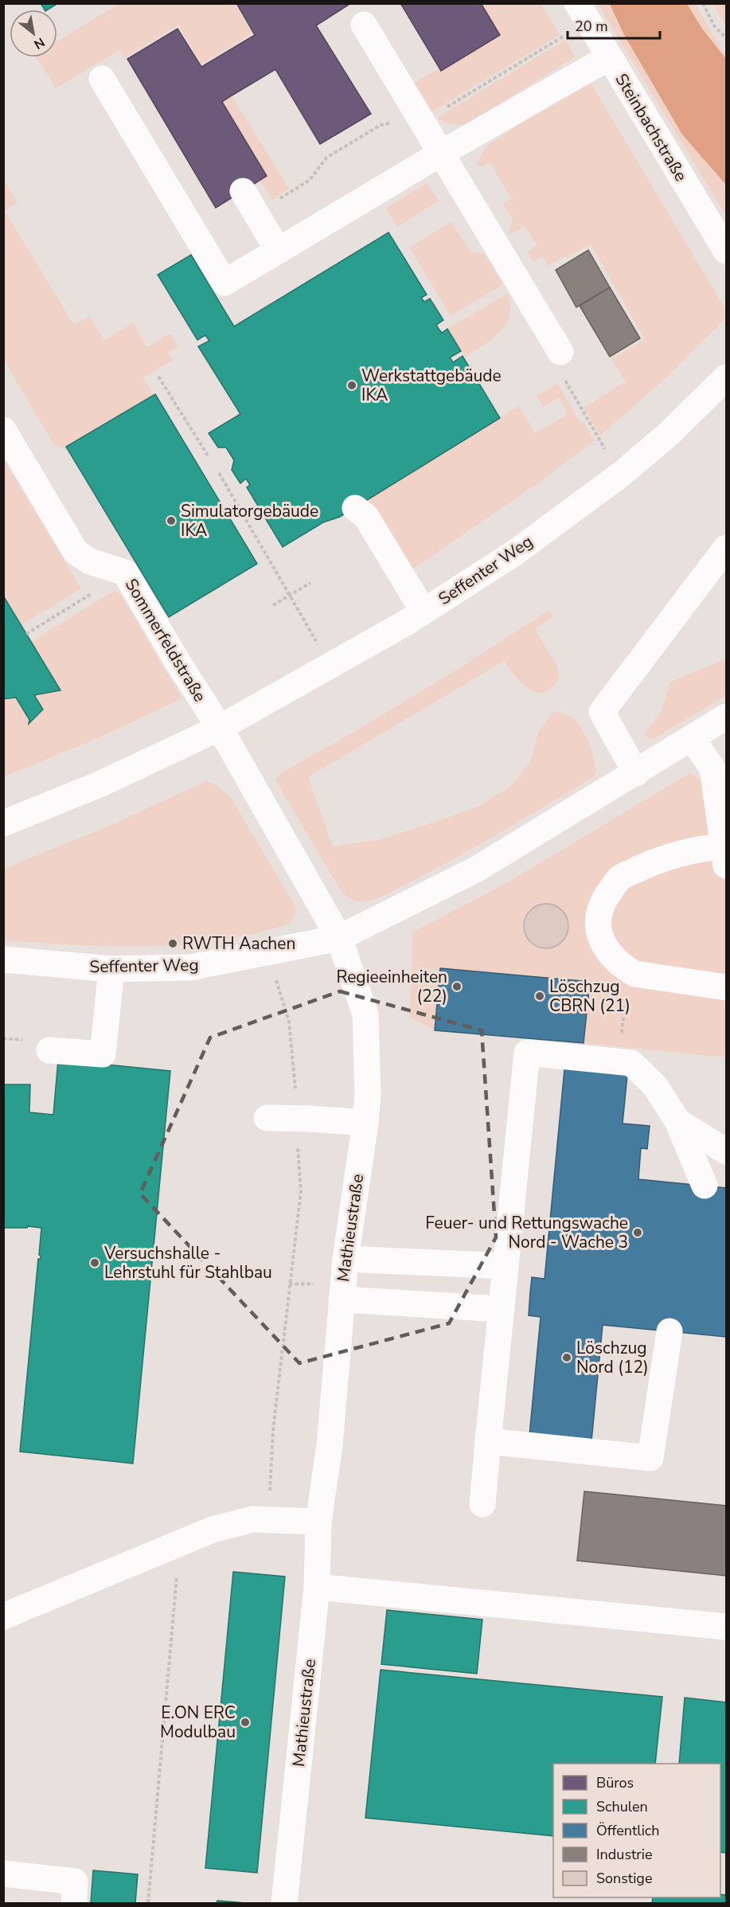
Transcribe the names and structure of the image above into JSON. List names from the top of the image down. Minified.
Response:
{"streets":{"street":["Steinbachstraße","Seffenter Weg","Sommerfeldstraße","Mathieustraße"]},"crossings":[["Seffenter Weg","Sommerfeldstraße"],["Seffenter Weg","Mathieustraße"]],"places":["Werkstattgebäude IKA","Simulatorgebäude IKA","RWTH Aachen","Regieeinheiten (22)","Löschzug CBRN (21)","Feuer- und Rettungswache Nord - Wache 3","Versuchshalle - Lehrstuhl für Stahlbau","Löschzug Nord (12)","E.ON ERC Modulbau"],"legend":["Büros","Schulen","Öffentlich","Industrie","Sonstige"],"scale_bar":"20 m","north":"bottom right"}
